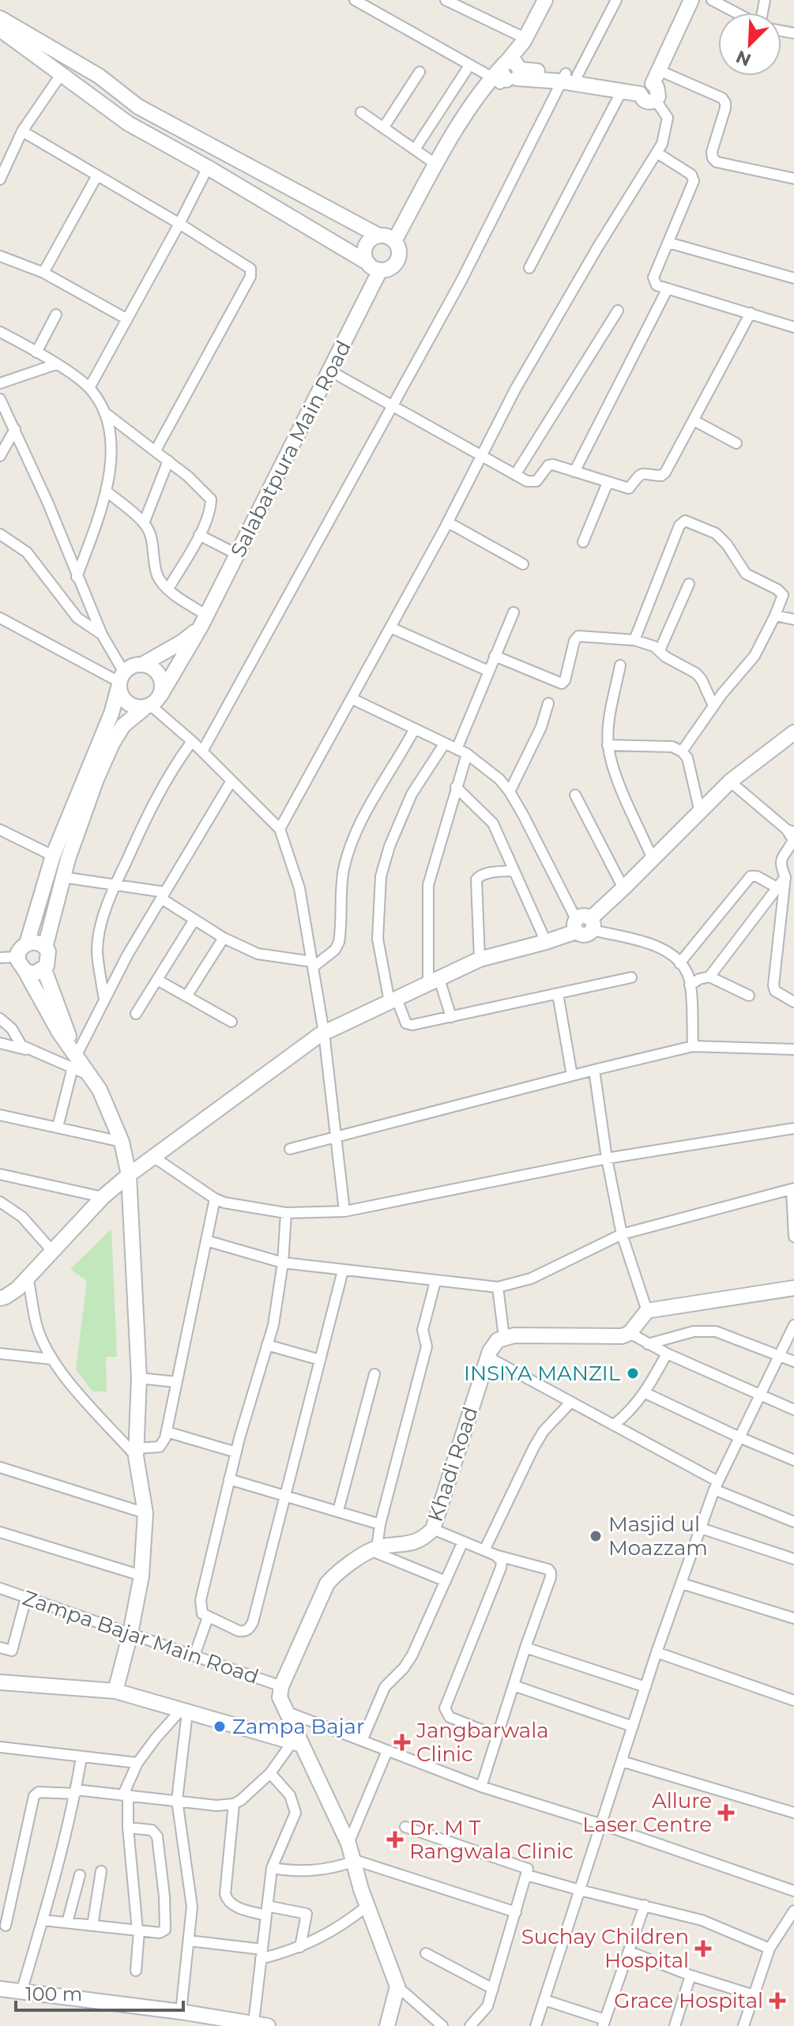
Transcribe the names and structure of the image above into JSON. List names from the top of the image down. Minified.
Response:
{"streets":{"street":["Salabatpura Main Road","Khadi Road","Zampa Bajar Main Road"]},"crossings":[["Khadi Road","Zampa Bajar Main Road"]],"places":{"other":["INSIYA MANZIL","Masjid ul Moazzam","Zampa Bajar"],"health":["Jangbarwala Clinic","Allure Laser Centre","Dr. M T Rangwala Clinic","Suchay Children Hospital","Grace Hospital"]},"scale_bar":"100 m","north":"bottom left"}
